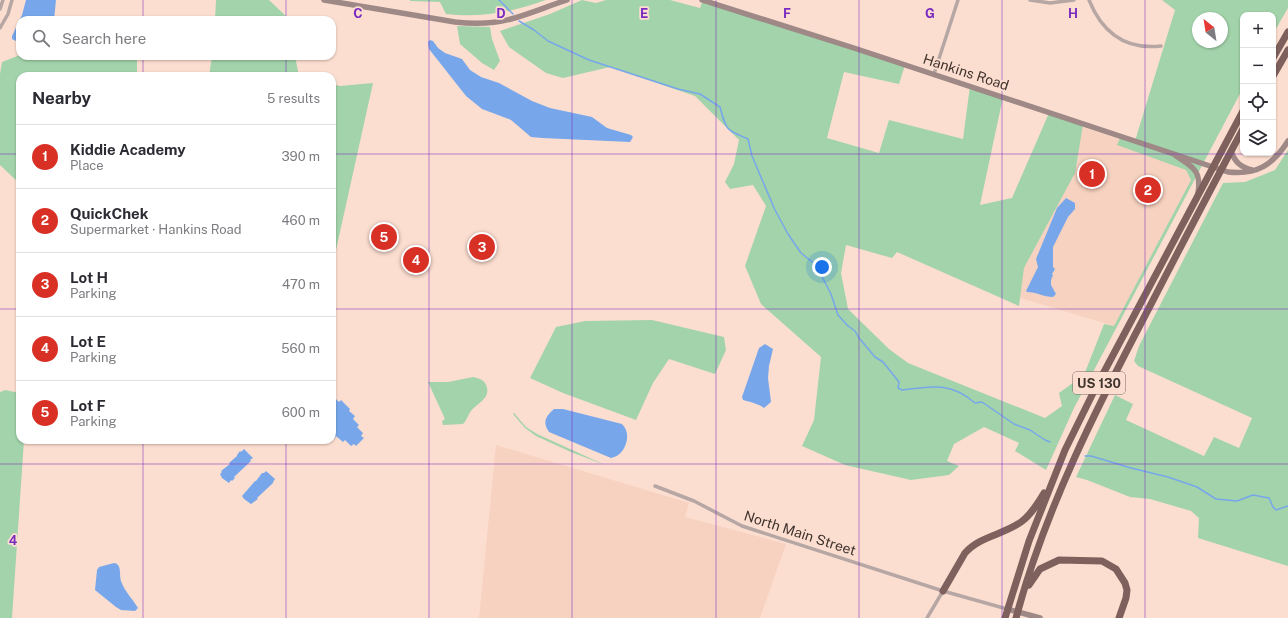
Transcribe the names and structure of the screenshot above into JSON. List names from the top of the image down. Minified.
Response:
{"streets":{"highway":["US 130"],"main road":["Hankins Road"],"street":["North Main Street"]},"crossings":[["Hankins Road","US 130"],["US 130","North Main Street"]],"north":"top left","page":{"map_buttons":["+","−"],"search":"Search here","heading":["Nearby","5 results"],"list":[{"mark":"1","name":"Kiddie Academy","note":"Place","value":"390 m"},{"mark":"2","name":"QuickChek","note":"Supermarket · Hankins Road","value":"460 m"},{"mark":"3","name":"Lot H","note":"Parking","value":"470 m"},{"mark":"4","name":"Lot E","note":"Parking","value":"560 m"},{"mark":"5","name":"Lot F","note":"Parking","value":"600 m"}],"pins":["1","2","5","3","4"]},"grid":{"columns":["C","D","E","F","G","H"],"rows":["4"]}}
